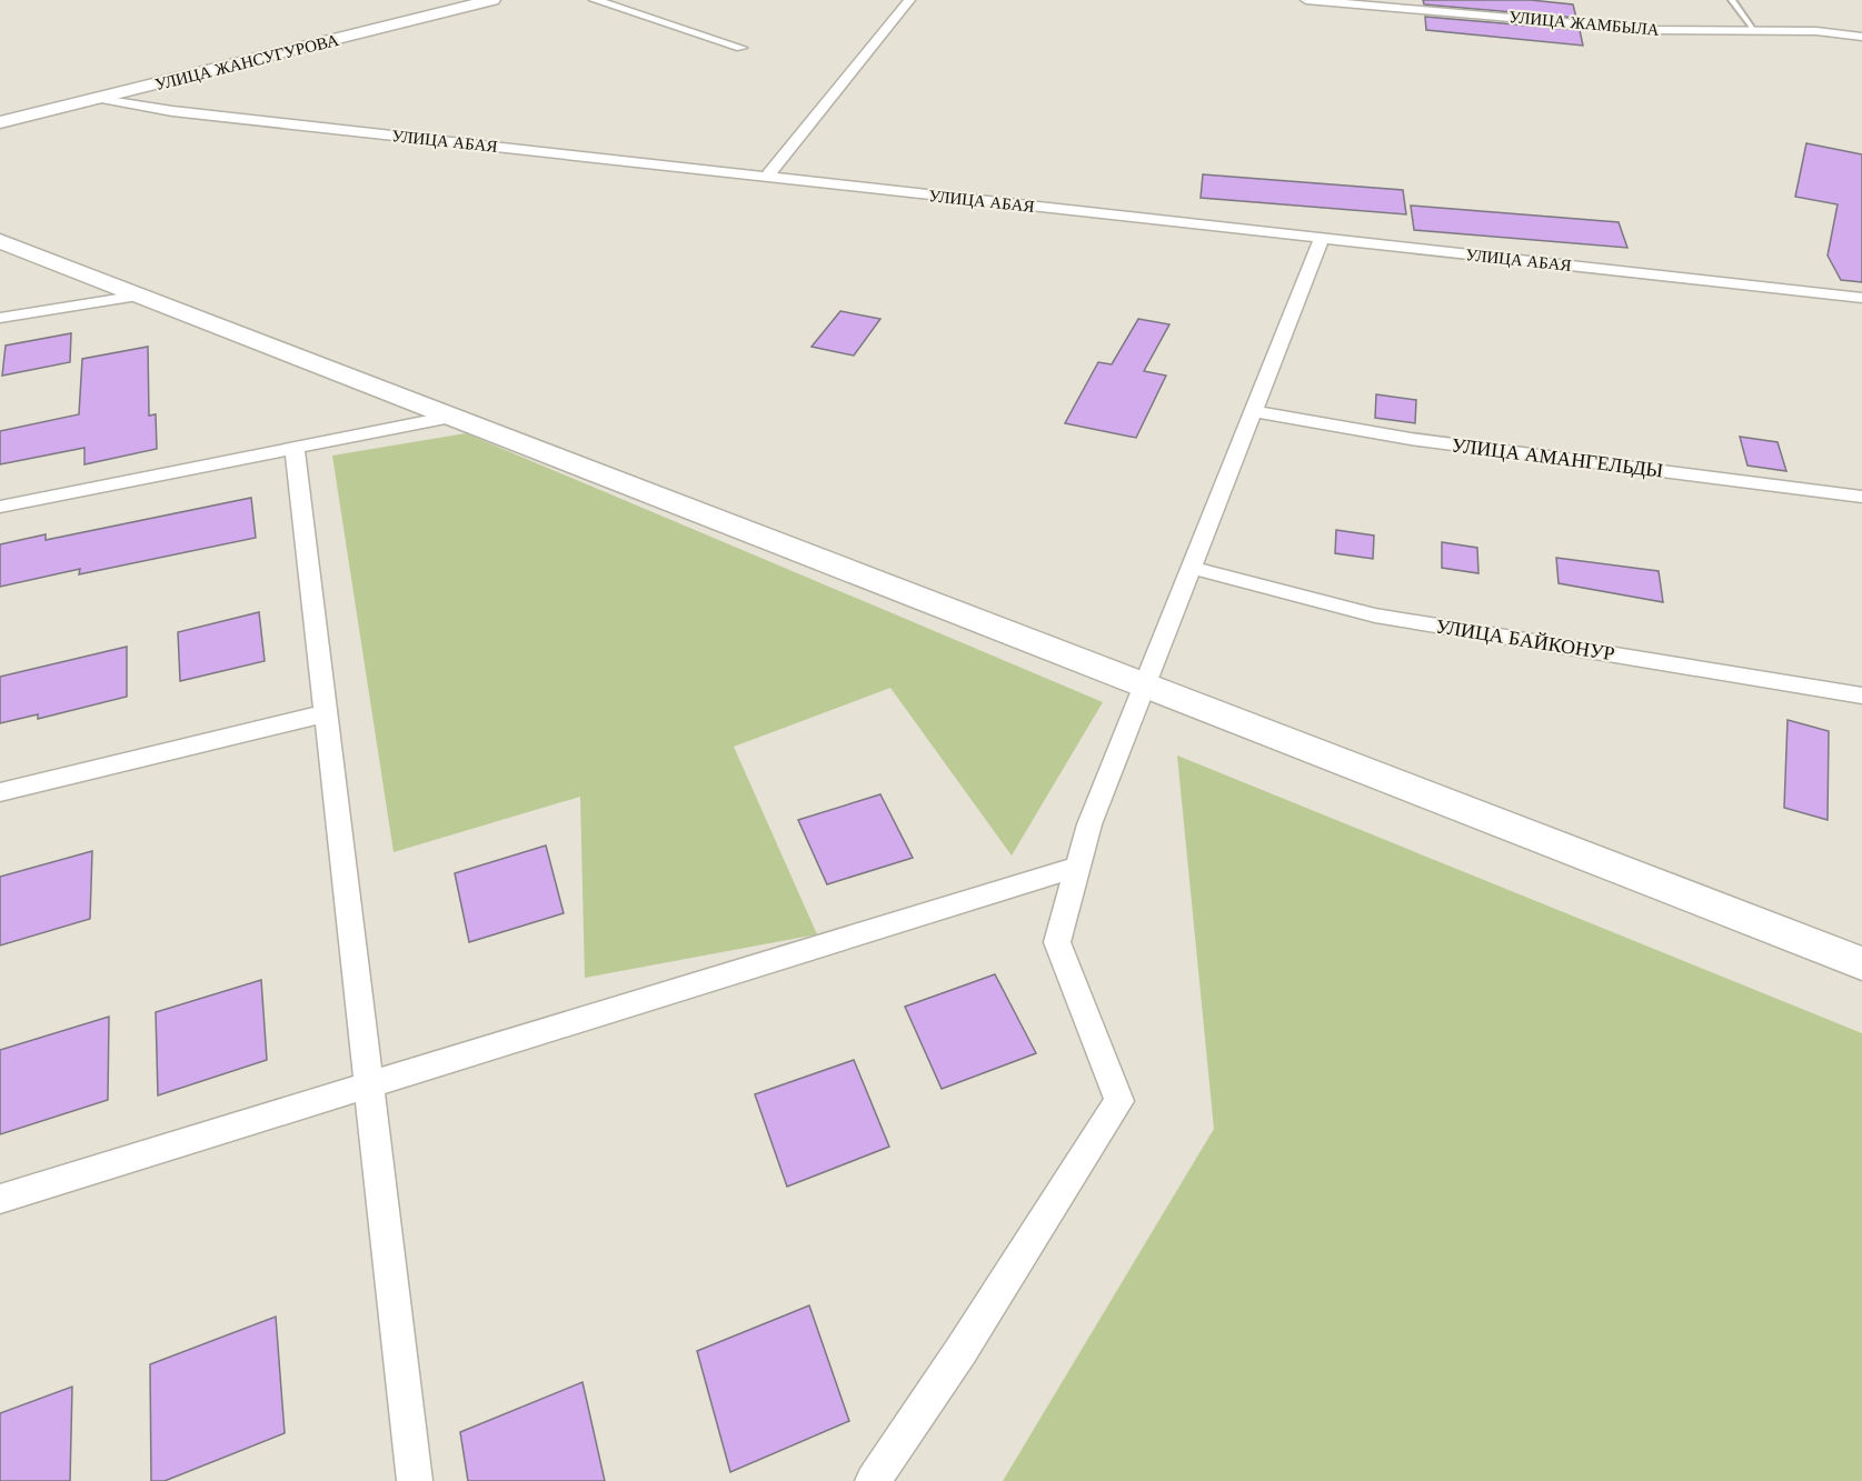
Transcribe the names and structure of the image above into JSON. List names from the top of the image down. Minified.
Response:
{"streets":{"main road":["УЛИЦА ЖАНСУГУРОВА"],"street":["УЛИЦА ЖАМБЫЛА","УЛИЦА АБАЯ","УЛИЦА АМАНГЕЛЬДЫ","УЛИЦА БАЙКОНУР"]},"crossings":[["УЛИЦА ЖАНСУГУРОВА","УЛИЦА АБАЯ"]]}
